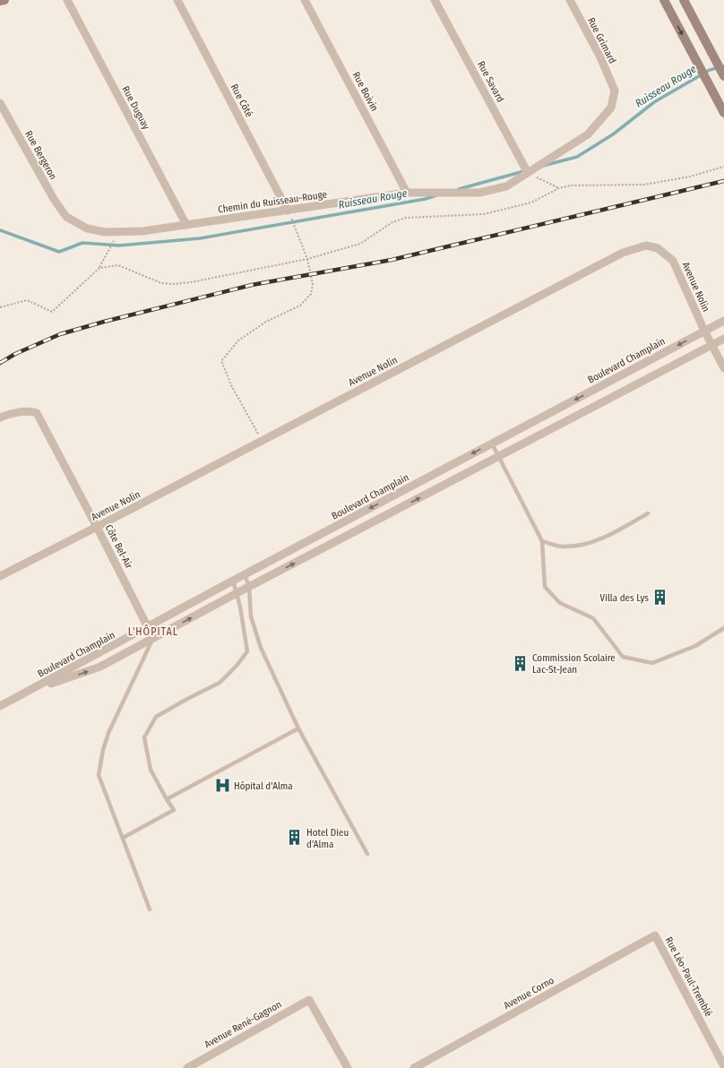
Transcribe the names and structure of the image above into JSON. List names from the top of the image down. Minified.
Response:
{"streets":{"street":["Rue Grimard","Rue Savard","Rue Boivin","Rue Côté","Rue Duguay","Rue Bergeron","Chemin du Ruisseau-Rouge","Avenue Nolin","Boulevard Champlain","Côte Bel-Air","Rue Léo-Paul-Tremblé","Avenue Corno","Avenue René-Gagnon"]},"crossings":[["Rue Grimard","Chemin du Ruisseau-Rouge"],["Rue Savard","Chemin du Ruisseau-Rouge"],["Rue Boivin","Chemin du Ruisseau-Rouge"],["Rue Côté","Chemin du Ruisseau-Rouge"],["Rue Duguay","Chemin du Ruisseau-Rouge"],["Rue Bergeron","Chemin du Ruisseau-Rouge"],["Avenue Nolin","Boulevard Champlain"],["Avenue Nolin","Côte Bel-Air"],["Boulevard Champlain","Côte Bel-Air"],["Rue Léo-Paul-Tremblé","Avenue Corno"]],"districts":["L'HÔPITAL"],"water":["Ruisseau Rouge"],"places":{"building":["Villa des Lys","Commission Scolaire Lac-St-Jean","Hotel Dieu d'Alma"],"hospital":["Hôpital d'Alma"]}}
